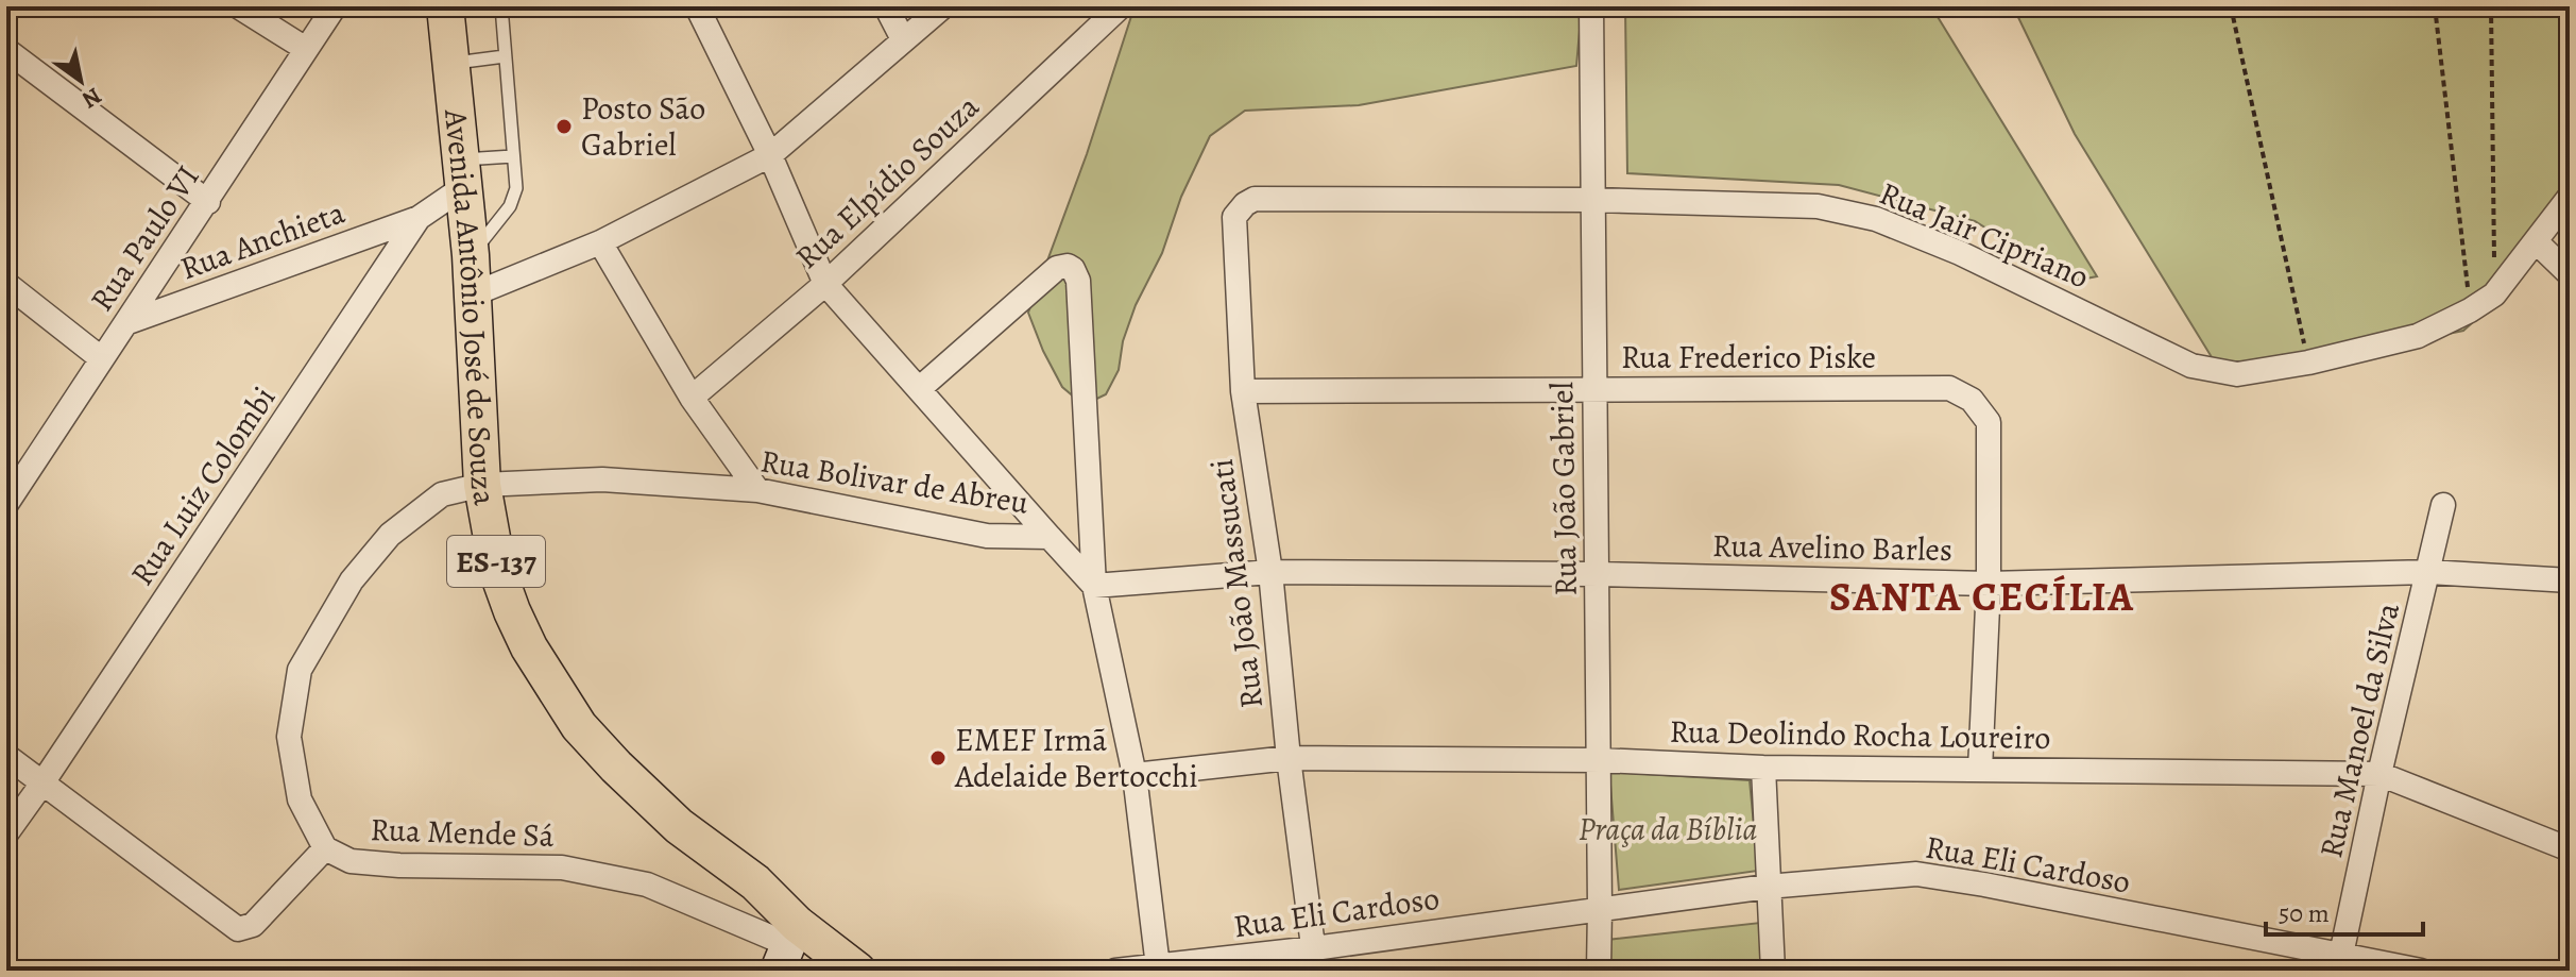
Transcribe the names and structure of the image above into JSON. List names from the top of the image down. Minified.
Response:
{"streets":{"main road":["Avenida Antônio José de Souza","ES-137"],"street":["Rua Elpídio Souza","Rua Jair Cipriano","Rua Paulo VI","Rua Anchieta","Rua Frederico Piske","Rua Bolivar de Abreu","Rua Luiz Colombi","Rua João Gabriel","Rua Avelino Barles","Rua João Massucati","Rua Manoel da Silva","Rua Deolindo Rocha Loureiro","Rua Mende Sá","Rua Eli Cardoso"]},"crossings":[["Rua Jair Cipriano","Rua João Gabriel"],["Rua Jair Cipriano","Rua João Massucati"],["Rua Paulo VI","Rua Anchieta"],["Rua Anchieta","Rua Luiz Colombi"],["Avenida Antônio José de Souza","Rua Bolivar de Abreu"],["Avenida Antônio José de Souza","Rua Luiz Colombi"],["Avenida Antônio José de Souza","Rua Mende Sá"],["Rua Frederico Piske","Rua João Gabriel"],["Rua Frederico Piske","Rua Avelino Barles"],["Rua Frederico Piske","Rua João Massucati"],["Rua Bolivar de Abreu","Rua Avelino Barles"],["Rua Bolivar de Abreu","Rua Mende Sá"],["Rua João Gabriel","Rua Avelino Barles"],["Rua João Gabriel","Rua Deolindo Rocha Loureiro"],["Rua João Gabriel","Rua Eli Cardoso"],["Rua Avelino Barles","Rua João Massucati"],["Rua Avelino Barles","Rua Manoel da Silva"],["Rua João Massucati","Rua Deolindo Rocha Loureiro"],["Rua João Massucati","Rua Eli Cardoso"],["Rua Manoel da Silva","Rua Deolindo Rocha Loureiro"],["Rua Manoel da Silva","Rua Eli Cardoso"]],"districts":["SANTA CECÍLIA"],"parks":["Praça da Bíblia"],"places":["Posto São Gabriel","EMEF Irmã Adelaide Bertocchi"],"scale_bar":"50 m","north":"bottom right"}
